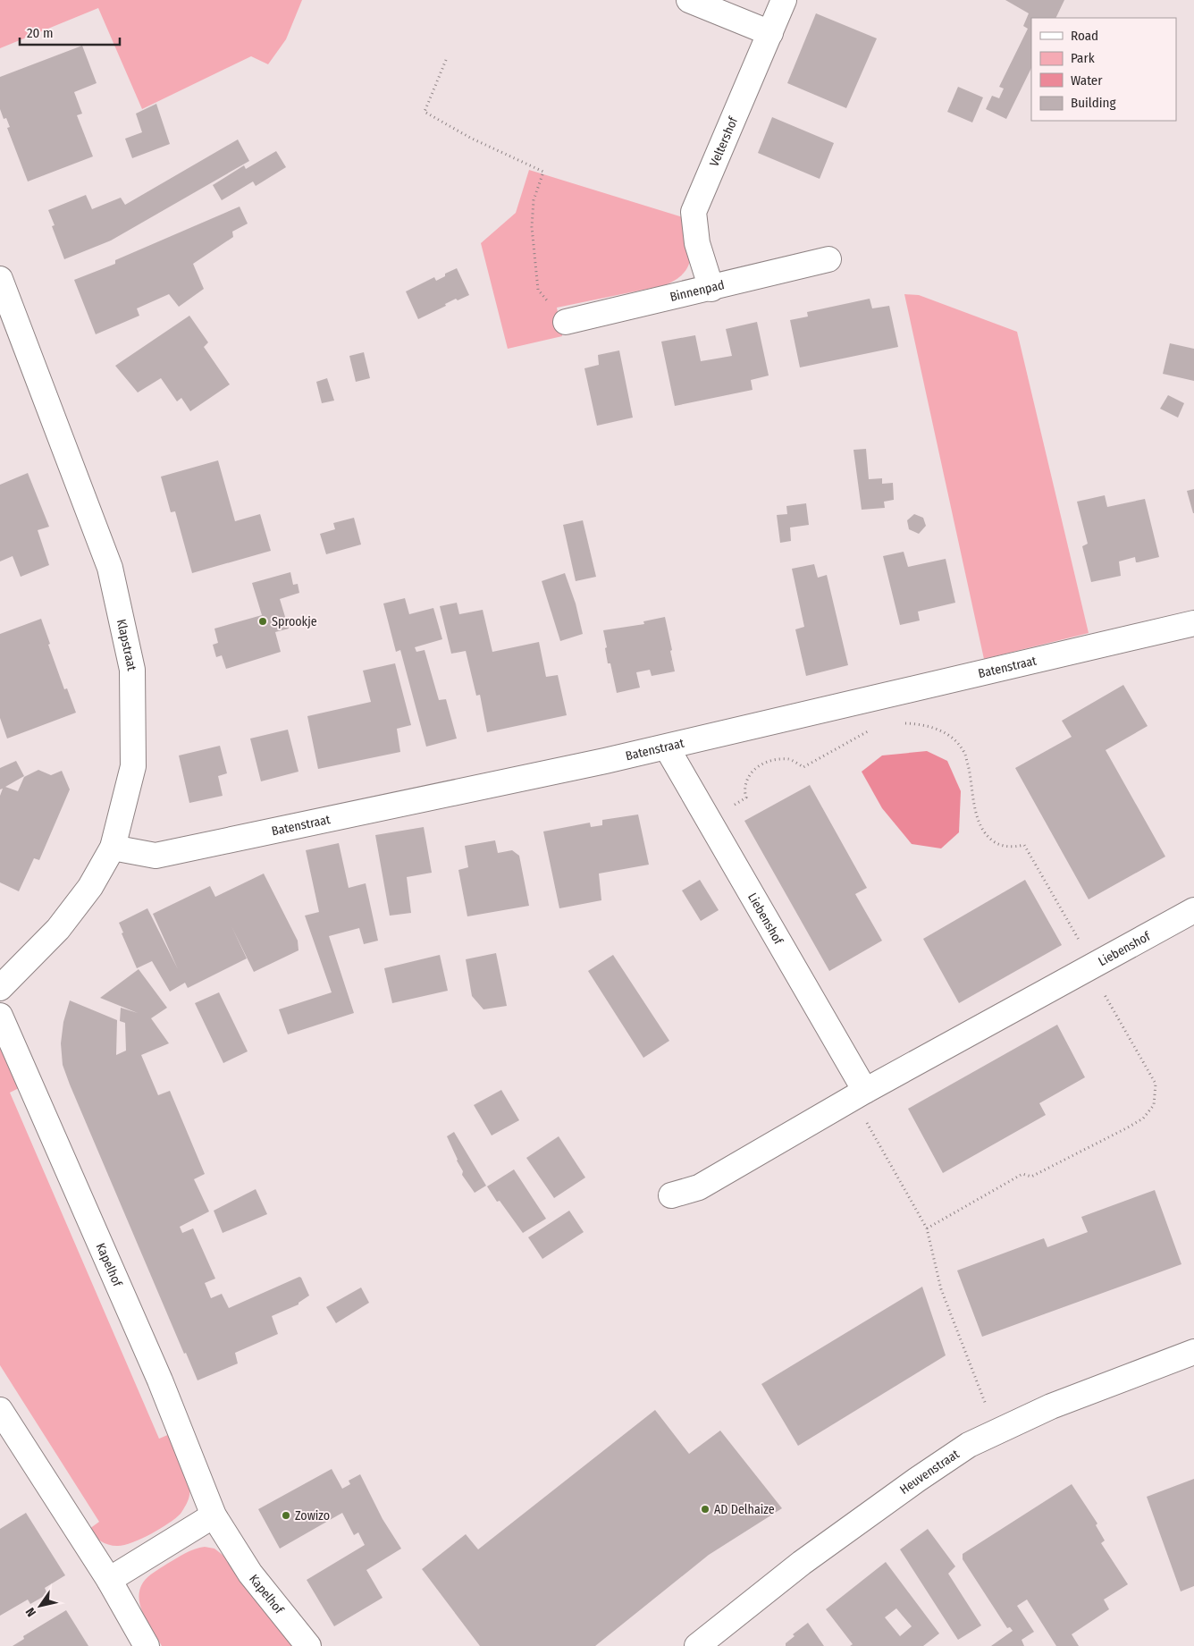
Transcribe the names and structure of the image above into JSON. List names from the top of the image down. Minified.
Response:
{"streets":{"street":["Veltershof","Binnenpad","Klapstraat","Batenstraat","Liebenshof","Kapelhof","Heuvenstraat"]},"crossings":[["Veltershof","Binnenpad"],["Klapstraat","Batenstraat"],["Batenstraat","Liebenshof"]],"places":["Sprookje","AD Delhaize","Zowizo"],"legend":["Road","Park","Water","Building"],"scale_bar":"20 m","north":"bottom left"}
